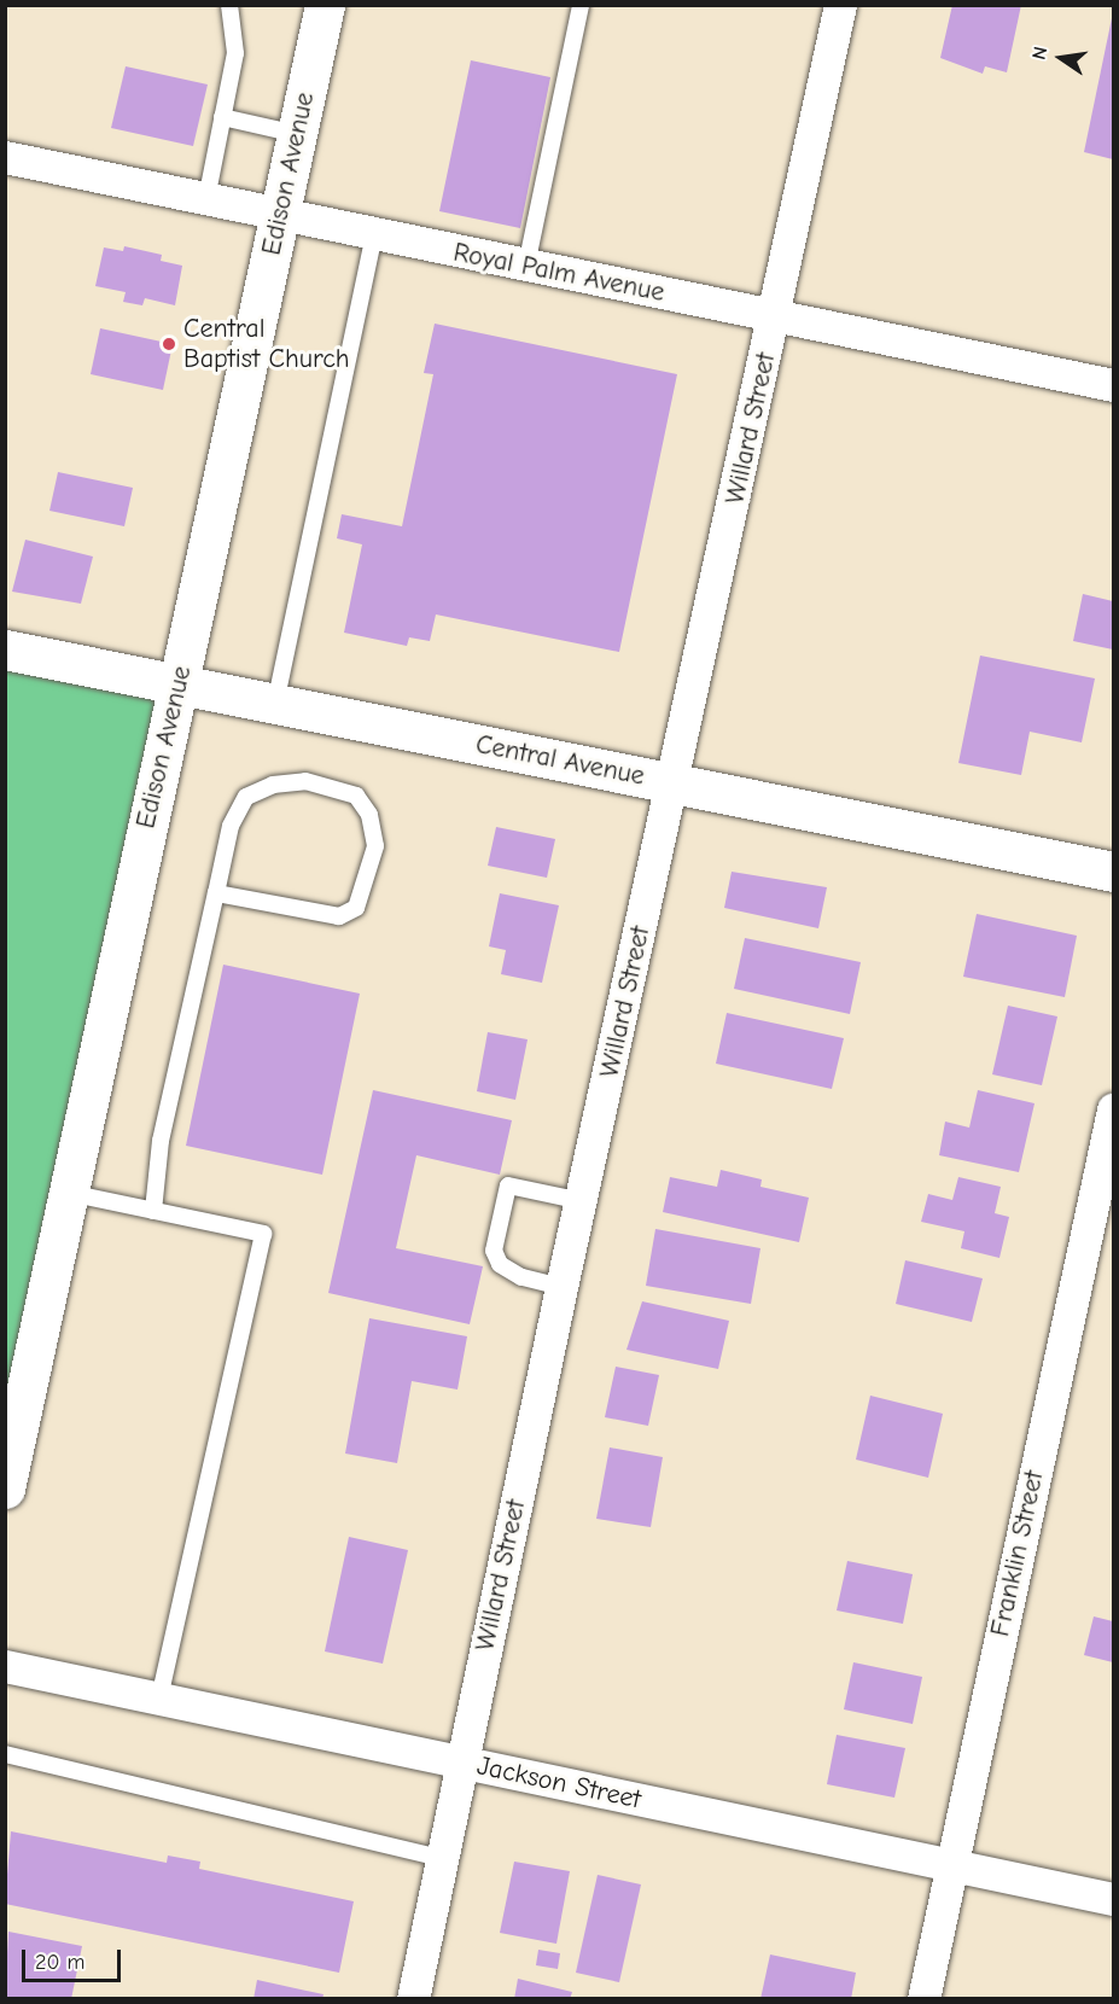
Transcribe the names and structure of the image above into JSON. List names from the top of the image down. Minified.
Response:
{"streets":{"street":["Edison Avenue","Royal Palm Avenue","Willard Street","Central Avenue","Franklin Street","Jackson Street"]},"crossings":[["Edison Avenue","Royal Palm Avenue"],["Edison Avenue","Central Avenue"],["Royal Palm Avenue","Willard Street"],["Willard Street","Central Avenue"],["Willard Street","Jackson Street"],["Franklin Street","Jackson Street"]],"places":["Central Baptist Church"],"scale_bar":"20 m","north":"left"}
